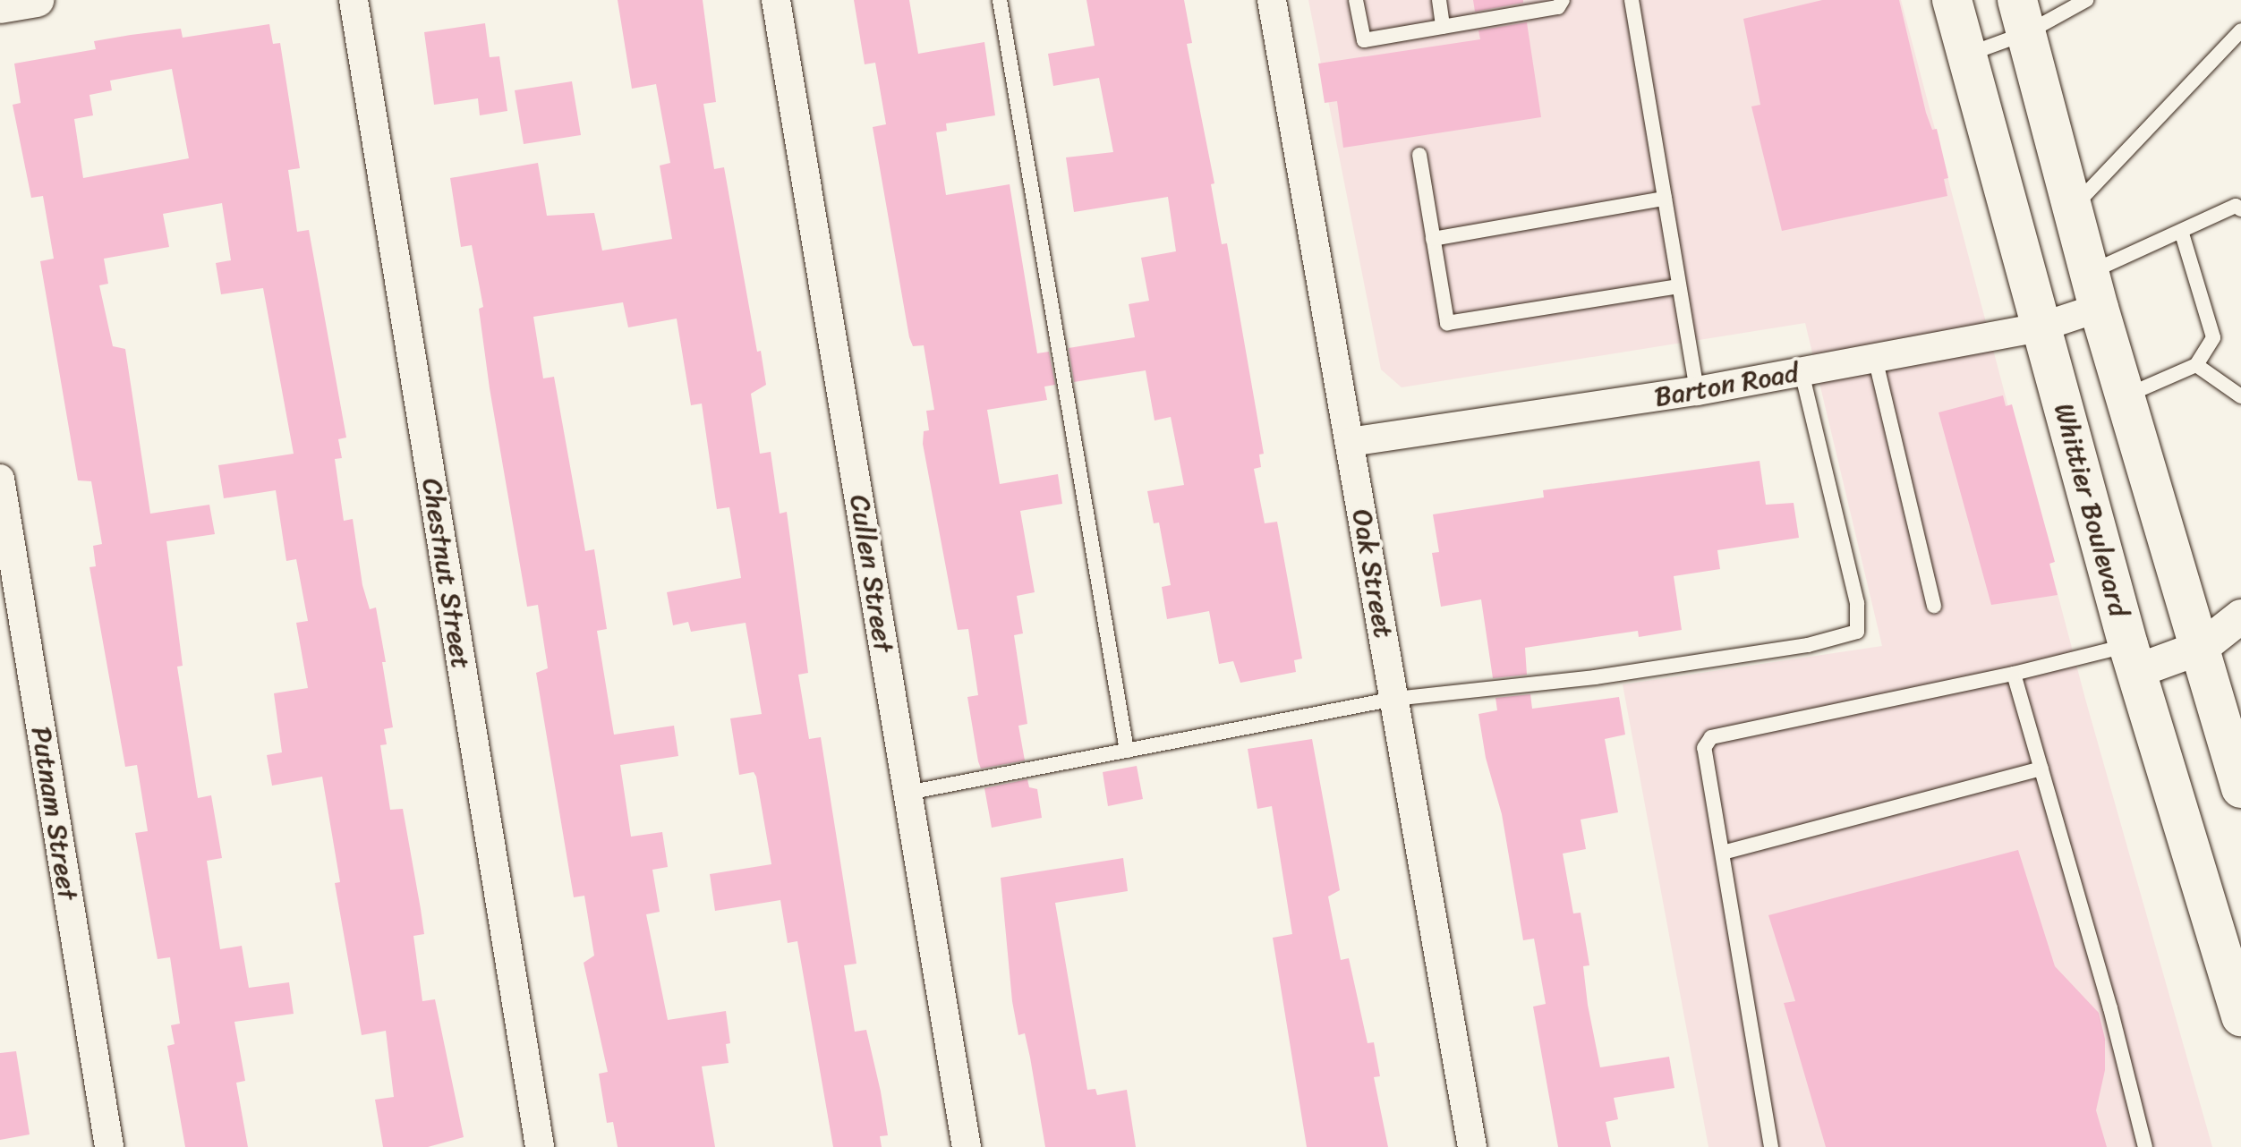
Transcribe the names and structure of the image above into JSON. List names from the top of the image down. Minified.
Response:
{"streets":{"main road":["Whittier Boulevard"],"street":["Barton Road","Chestnut Street","Cullen Street","Oak Street","Putnam Street"]},"crossings":[["Barton Road","Whittier Boulevard"],["Barton Road","Oak Street"]]}
